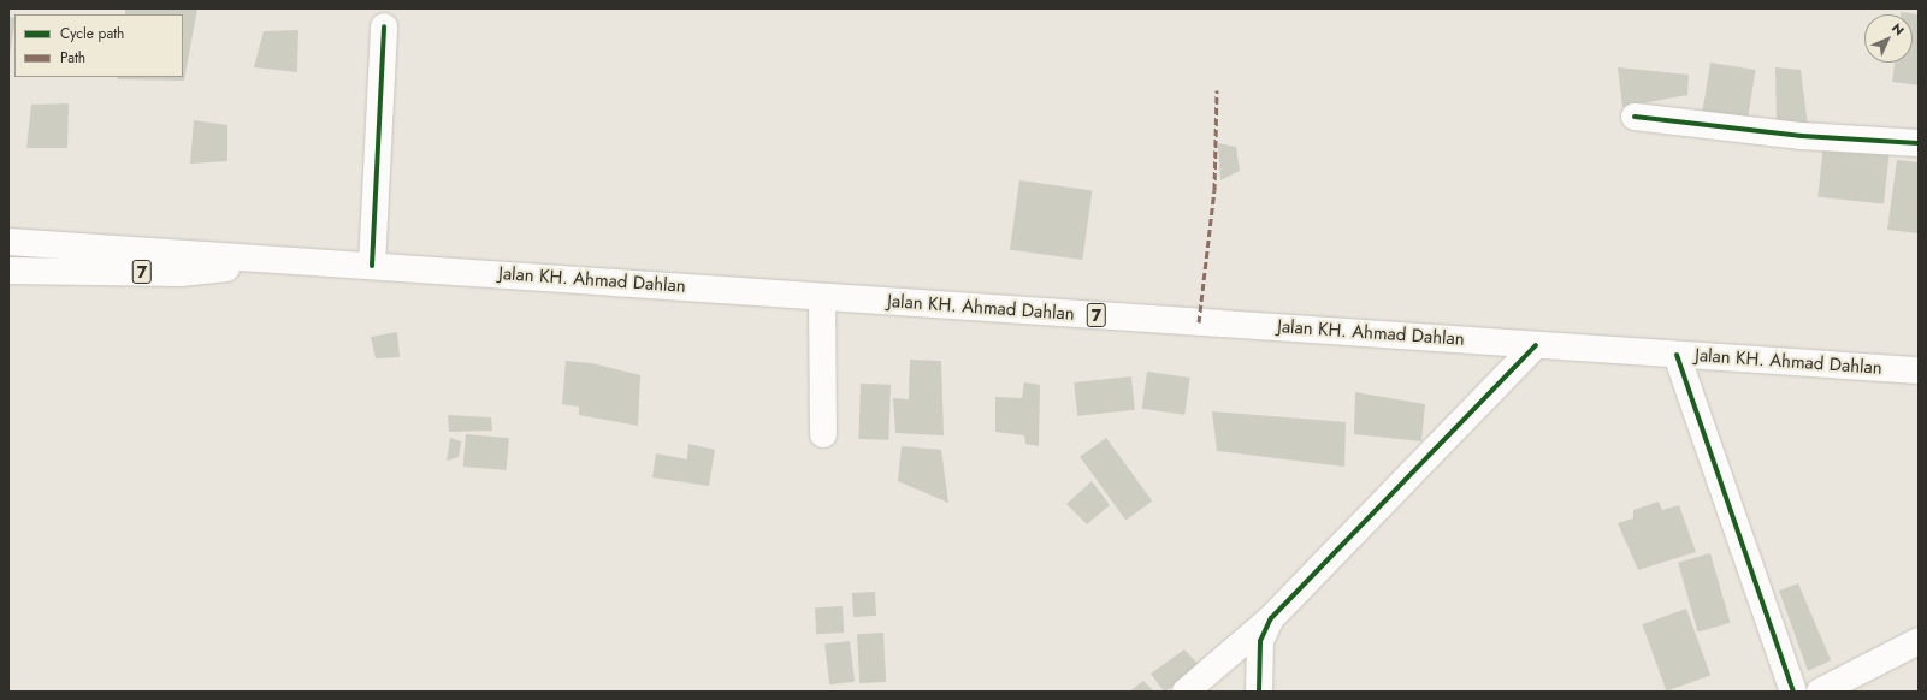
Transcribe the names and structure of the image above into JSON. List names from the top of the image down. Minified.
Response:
{"streets":{"main road":["7","Jalan KH. Ahmad Dahlan"]},"legend":["Cycle path","Path"],"north":"top right"}
